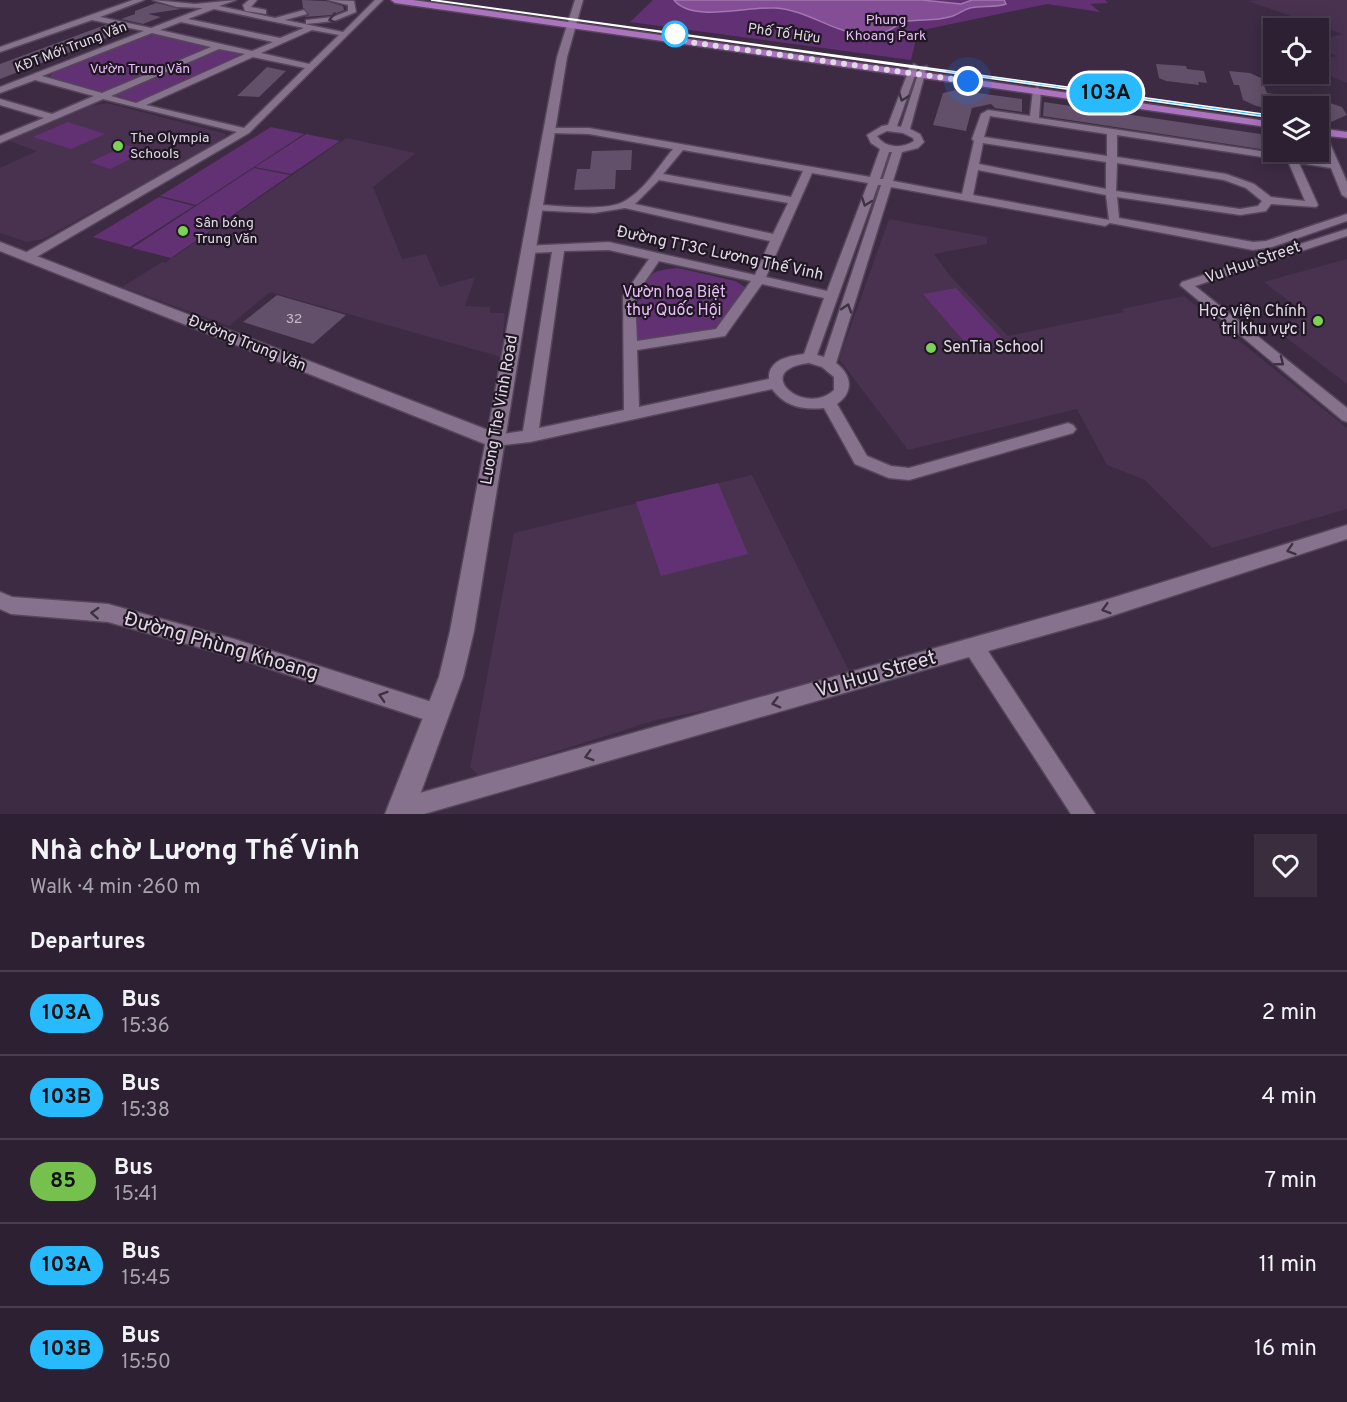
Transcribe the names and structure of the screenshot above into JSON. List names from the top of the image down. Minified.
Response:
{"streets":{"main road":["Phố Tố Hữu"],"street":["KĐT Mới Trung Văn","Đường TT3C Lương Thế Vinh","Vu Huu Street","Đường Trung Văn","Luong The Vinh Road","Đường Phùng Khoang"]},"crossings":[["Phố Tố Hữu","Luong The Vinh Road"],["Đường TT3C Lương Thế Vinh","Luong The Vinh Road"],["Vu Huu Street","Luong The Vinh Road"],["Đường Trung Văn","Luong The Vinh Road"],["Luong The Vinh Road","Đường Phùng Khoang"]],"one_way":["Đường Phùng Khoang"],"parks":["Phung Khoang Park","Vườn Trung Văn","Vườn hoa Biệt thự Quốc Hội"],"places":["The Olympia Schools","Sân bóng Trung Văn","Học viện Chính trị khu vực I","SenTia School"],"lines":["bus line 103A"],"house_numbers":["32"],"page":{"on_map":"103A","heading":[["Nhà chờ Lương Thế Vinh","Walk · 4 min · 260 m"],"Departures"],"list":[{"mark":"103A","name":"Bus","note":"15:36","value":"2 min"},{"mark":"103B","name":"Bus","note":"15:38","value":"4 min"},{"mark":"85","name":"Bus","note":"15:41","value":"7 min"},{"mark":"103A","name":"Bus","note":"15:45","value":"11 min"},{"mark":"103B","name":"Bus","note":"15:50","value":"16 min"}]}}
